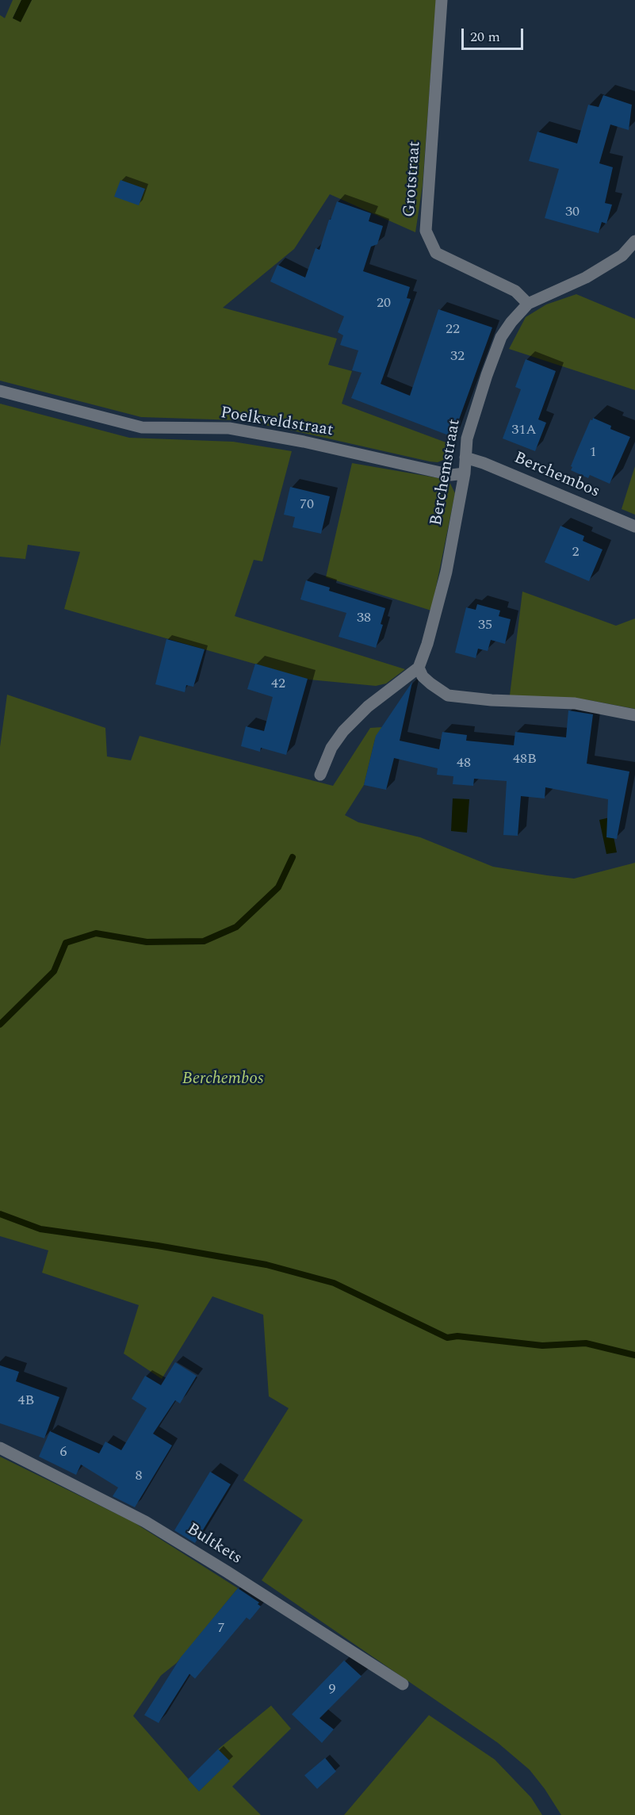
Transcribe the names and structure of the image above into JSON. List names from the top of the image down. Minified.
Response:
{"streets":{"street":["Grotstraat","Poelkveldstraat","Berchemstraat","Berchembos","Bultkets"]},"crossings":[["Grotstraat","Berchemstraat"],["Poelkveldstraat","Berchemstraat"],["Berchemstraat","Berchembos"]],"parks":["Berchembos"],"house_numbers":["30","20","22","32","31A","1","70","2","38","35","42","48B","48","4B","6","8","7","9"],"scale_bar":"20 m"}
